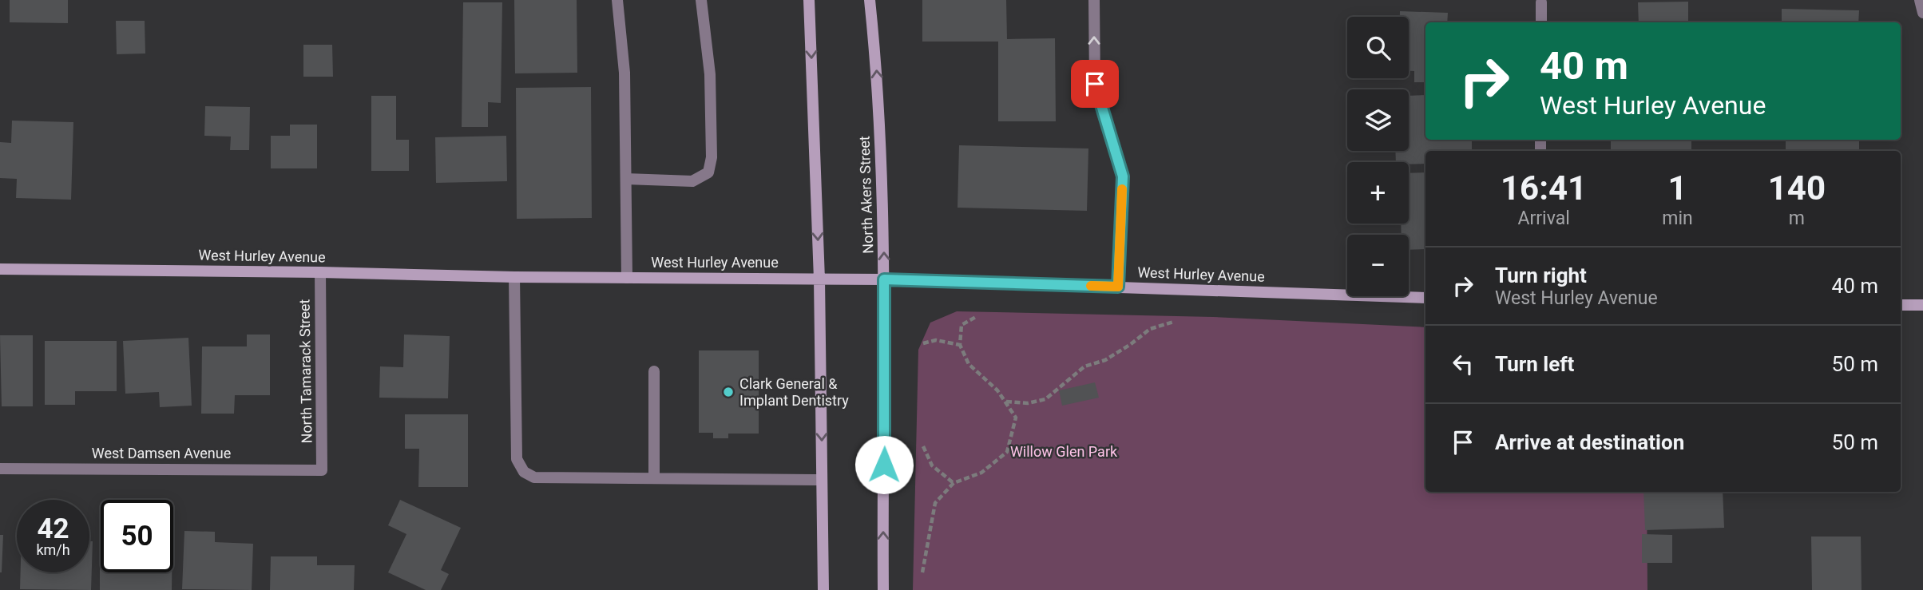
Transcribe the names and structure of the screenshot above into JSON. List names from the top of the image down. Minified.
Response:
{"streets":{"street":["North Akers Street","West Hurley Avenue","North Tamarack Street","West Damsen Avenue"]},"crossings":[["North Akers Street","West Hurley Avenue"],["West Hurley Avenue","North Tamarack Street"],["North Tamarack Street","West Damsen Avenue"]],"parks":["Willow Glen Park"],"places":["Clark General & Implant Dentistry"],"page":{"map_buttons":["+","−"],"turn":["40 m","West Hurley Avenue"],"eta":["16:41","Arrival","1","min","140","m"],"list":[{"name":"Turn right","note":"West Hurley Avenue","value":"40 m"},{"name":"Turn left","value":"50 m"},{"name":"Arrive at destination","value":"50 m"}],"speed":"42 km/h","limit":"50"}}
